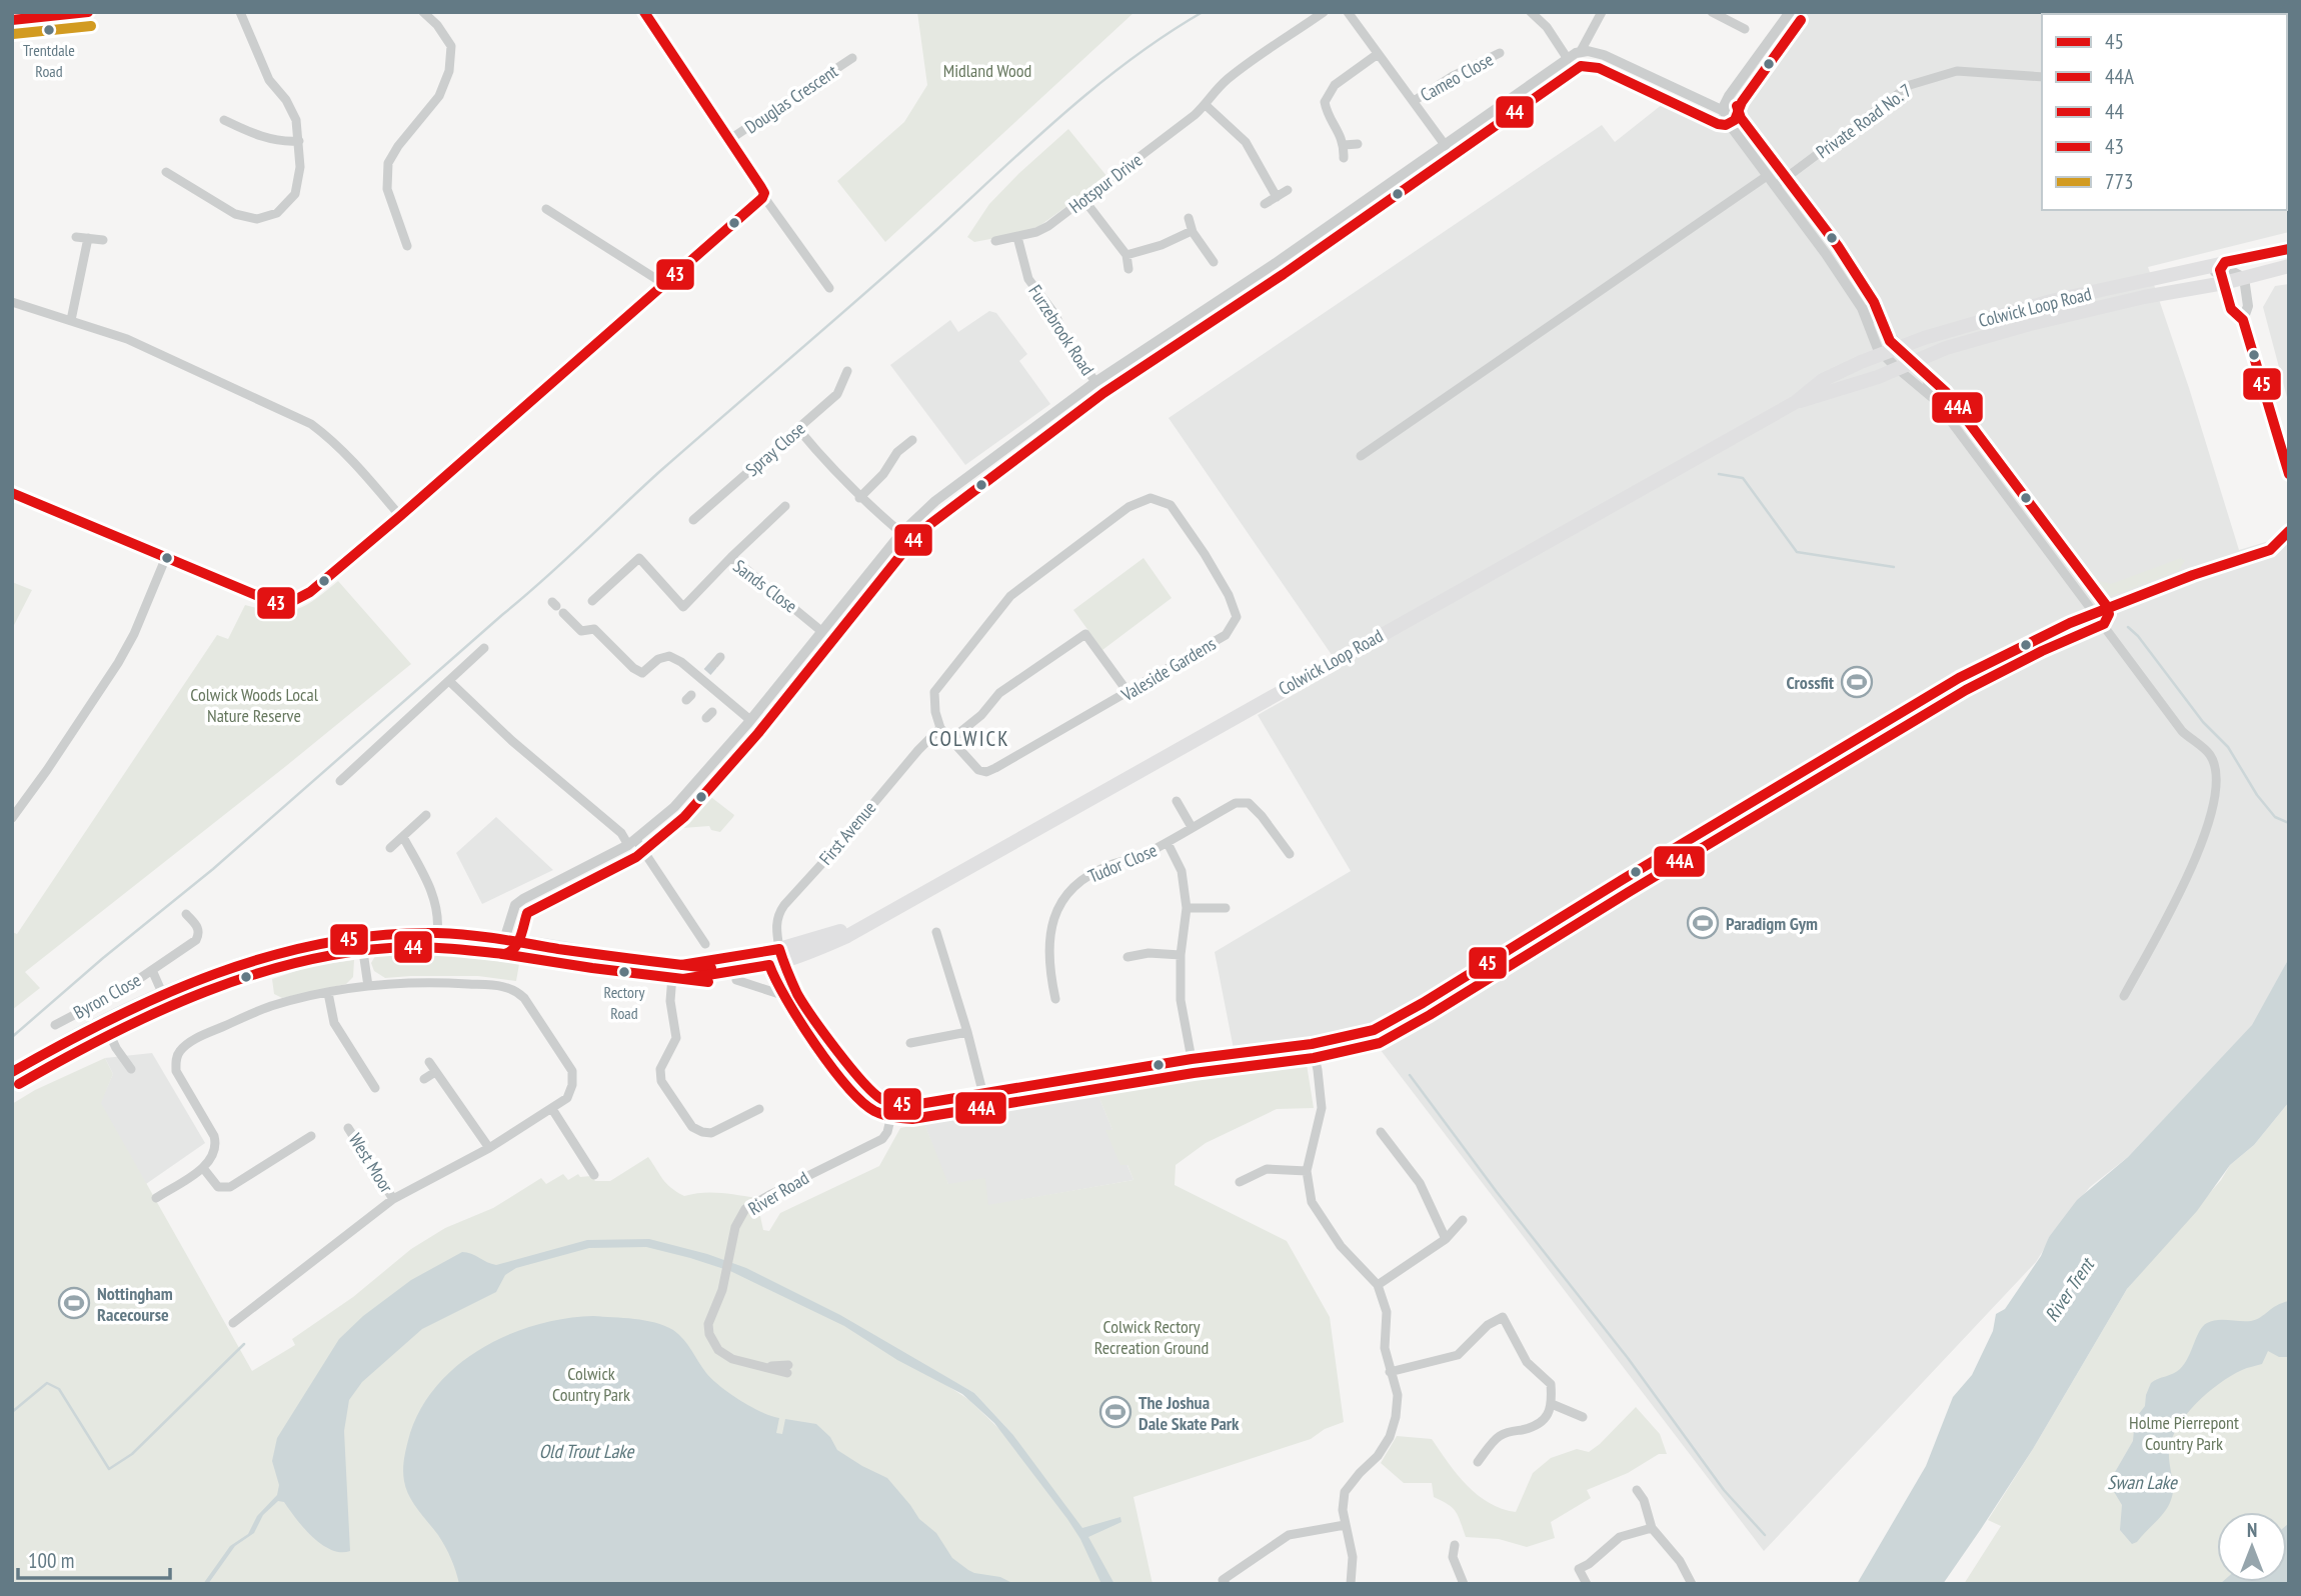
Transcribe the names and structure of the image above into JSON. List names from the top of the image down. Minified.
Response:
{"streets":{"main road":["Colwick Loop Road"],"street":["Cameo Close","Douglas Crescent","Private Road No. 7","Hotspur Drive","Furzebrook Road","Spray Close","Sands Close","Valeside Gardens","First Avenue","Tudor Close","Byron Close","West Moor","River Road"]},"crossings":[["Hotspur Drive","Furzebrook Road"],["Colwick Loop Road","First Avenue"],["Colwick Loop Road","Byron Close"],["Valeside Gardens","First Avenue"]],"districts":["COLWICK"],"water":["River Trent","Old Trout Lake","Swan Lake"],"parks":["Midland Wood","Colwick Woods Local Nature Reserve","Colwick Rectory Recreation Ground","Colwick Country Park","Holme Pierrepont Country Park"],"places":{"other":["Trentdale Road","Rectory Road"],"sports":["Crossfit","Paradigm Gym","Nottingham Racecourse","The Joshua Dale Skate Park"]},"lines":["transit line 43","transit line 44","transit line 773","transit line 44A","transit line 45"],"legend":["45","44A","44","43","773"],"scale_bar":"100 m","north":"top"}
